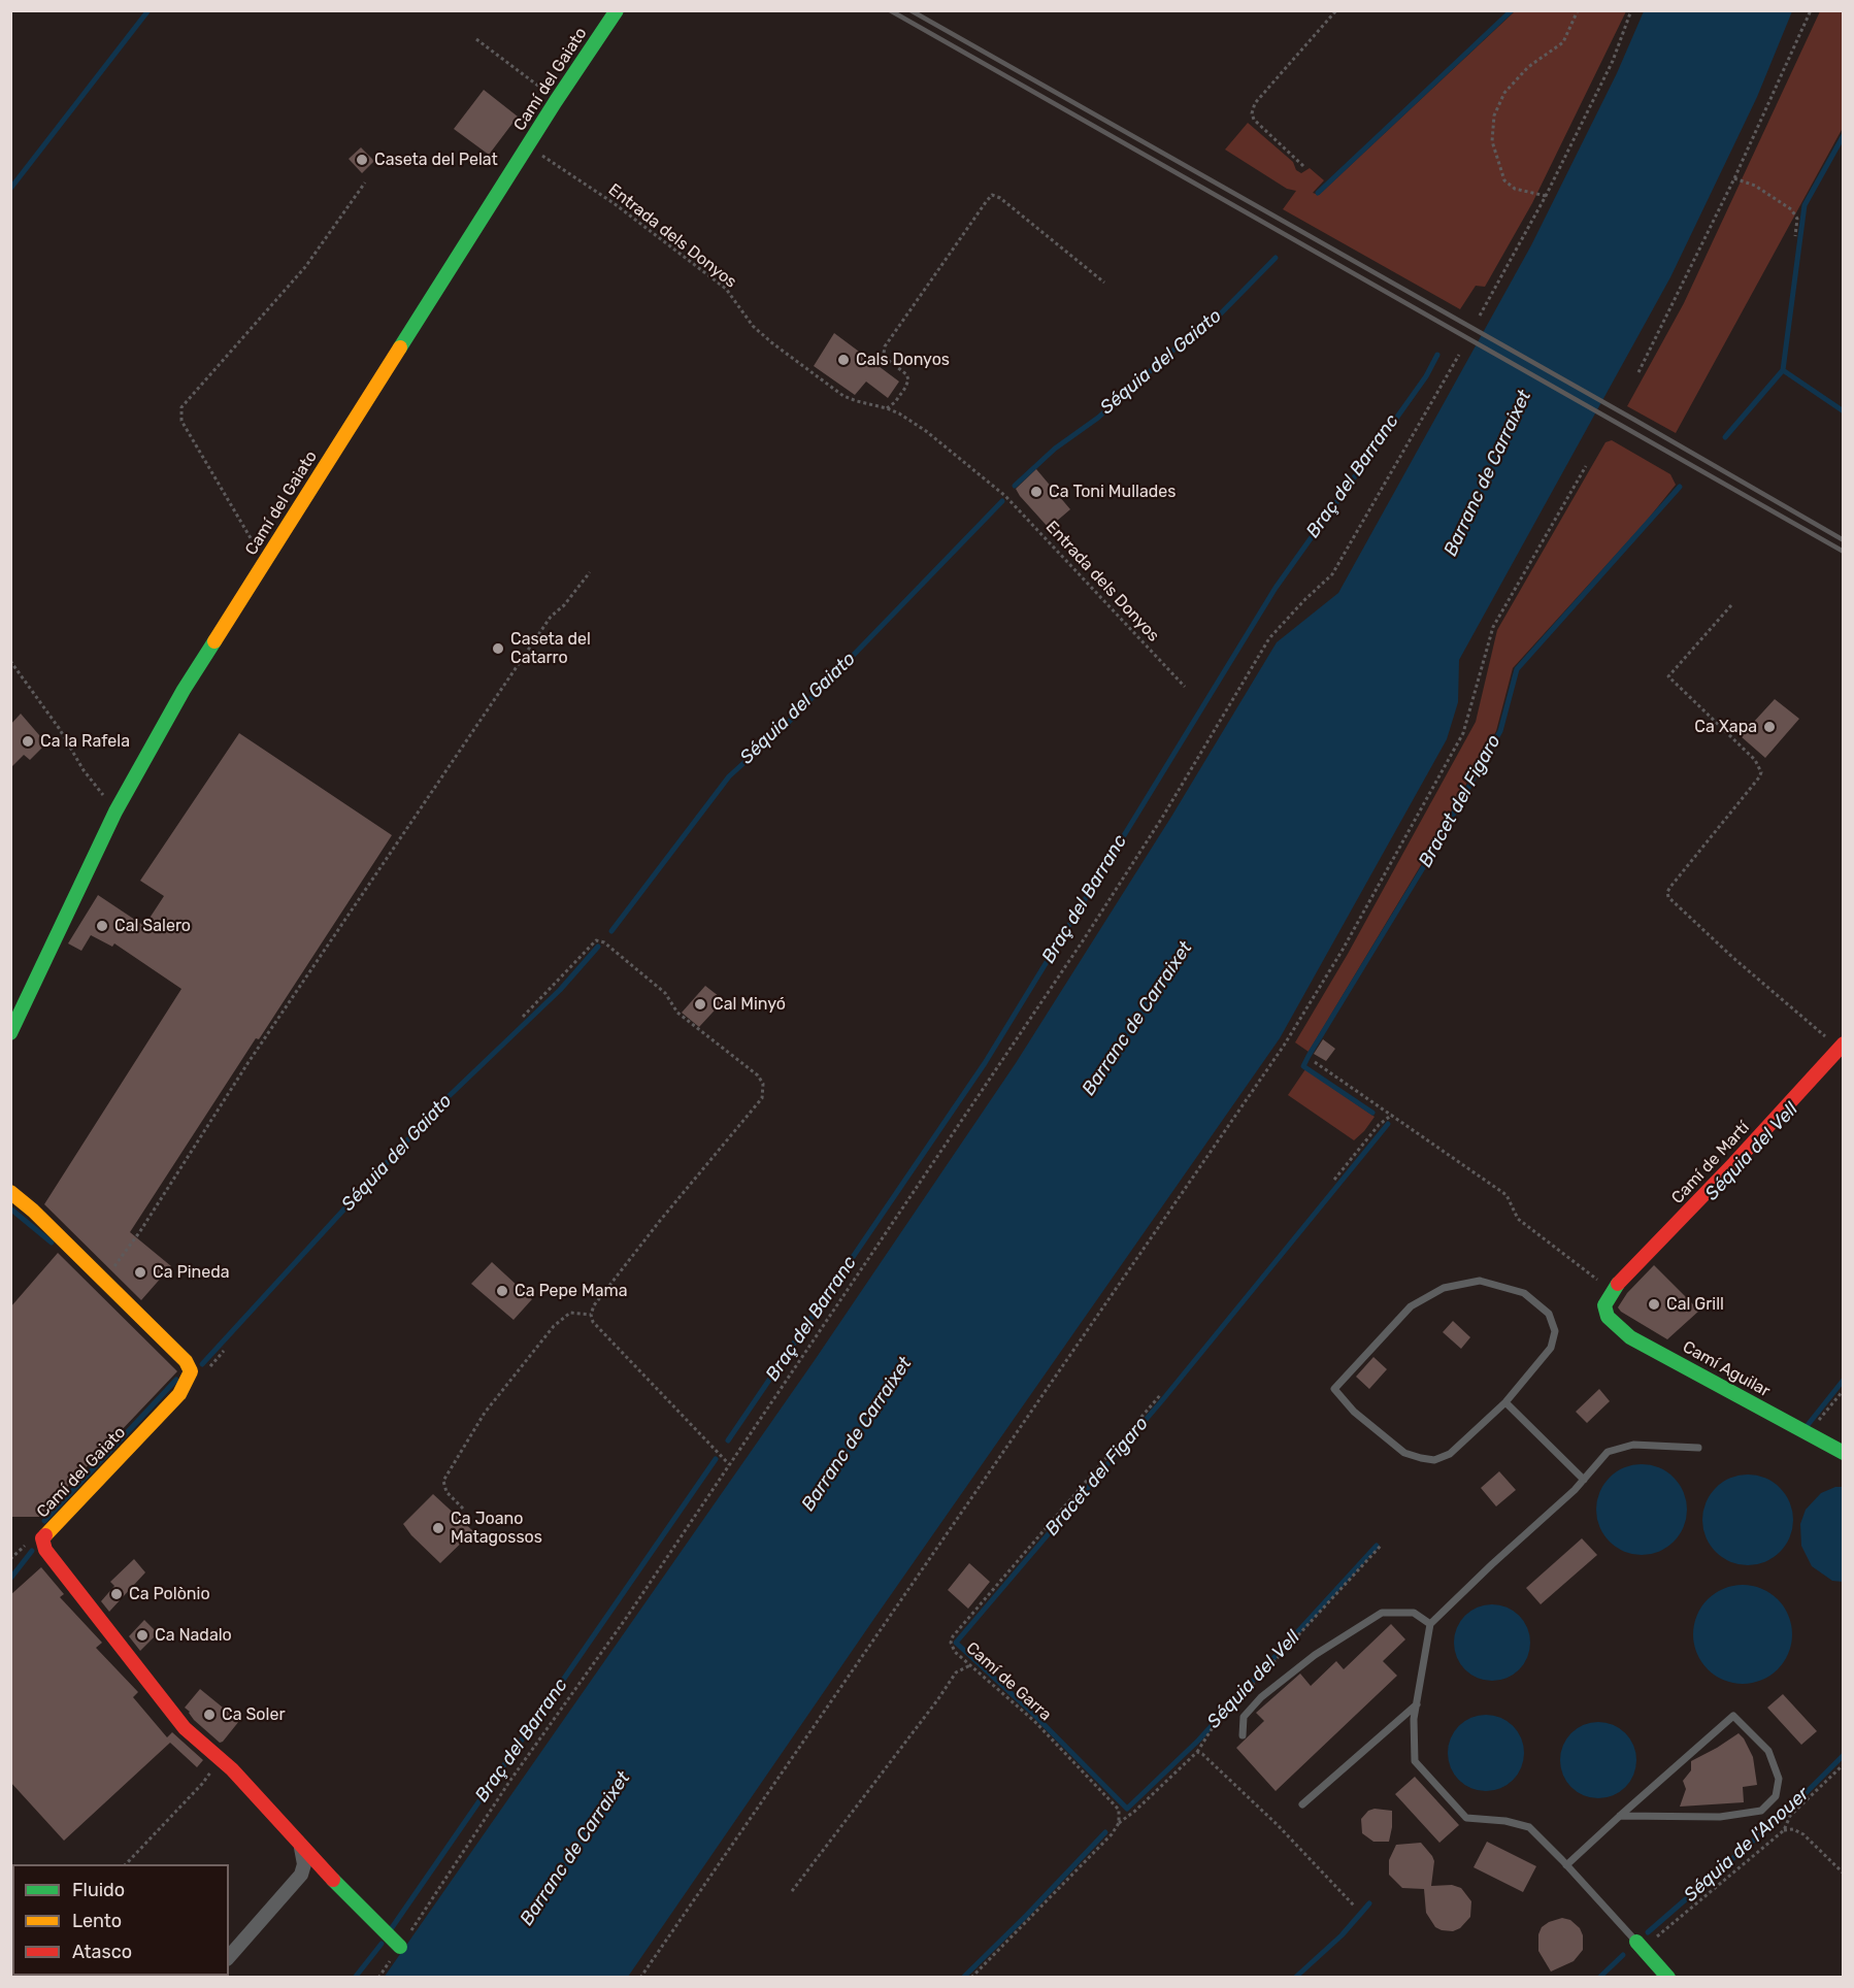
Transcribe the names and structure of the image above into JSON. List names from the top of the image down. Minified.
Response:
{"streets":{"street":["Camí del Gaiato","Camí de Martí","Camí Aguilar"],"path":["Entrada dels Donyos","Camí de Garra"]},"crossings":[["Camí del Gaiato","Entrada dels Donyos"],["Camí de Martí","Camí Aguilar"]],"water":["Séquia del Gaiato","Barranc de Carraixet","Braç del Barranc","Bracet del Figaro","Séquia del Vell","Séquia de l'Anouer"],"places":["Caseta del Pelat","Cals Donyos","Ca Toni Mullades","Caseta del Catarro","Ca Xapa","Ca la Rafela","Cal Salero","Cal Minyó","Ca Pineda","Ca Pepe Mama","Cal Grill","Ca Joano Matagossos","Ca Polònio","Ca Nadalo","Ca Soler"],"legend":["Fluido","Lento","Atasco"]}
